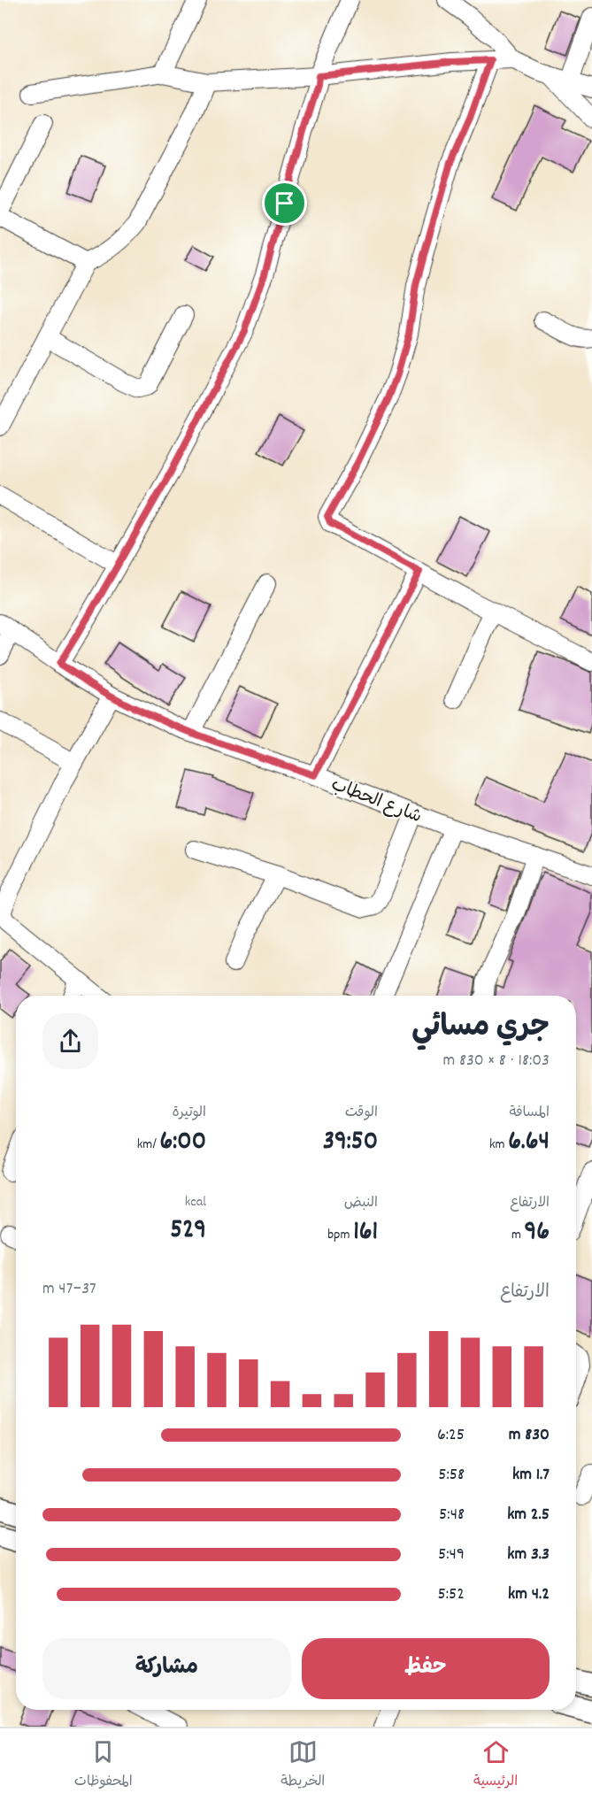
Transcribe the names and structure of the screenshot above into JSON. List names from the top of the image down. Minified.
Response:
{"streets":{"street":["شارع الحطاب"]},"page":{"heading":["جري مسائي","18:03 · 8 × 830 m"],"stats":[["المسافة","6.64 km"],["الوقت","39:50"],["الوتيرة","6:00 /km"],["الارتفاع","96 m"],["النبض","161 bpm"],["kcal","529"]],"chart":["الارتفاع","37–47 m"],"list":[{"name":"830 m","note":"6:25"},{"name":"1.7 km","note":"5:58"},{"name":"2.5 km","note":"5:48"},{"name":"3.3 km","note":"5:49"},{"name":"4.2 km","note":"5:52"}],"buttons":["حفظ","مشاركة"],"tabs":["الرئيسية","الخريطة","المحفوظات"]}}
